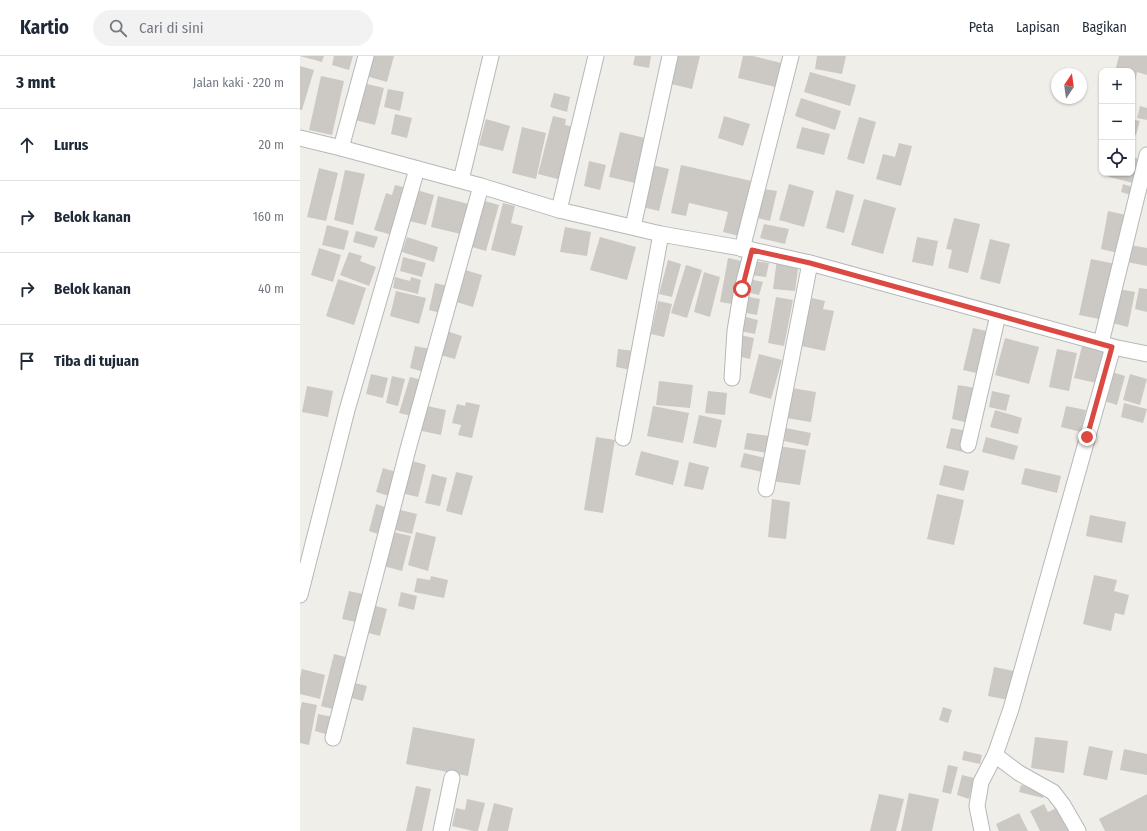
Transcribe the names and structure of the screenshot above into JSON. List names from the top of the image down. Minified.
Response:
{"north":"top","page":{"header":"Kartio","search":"Cari di sini","nav":["Peta","Lapisan","Bagikan"],"heading":["3 mnt","Jalan kaki · 220 m"],"map_buttons":["+","−"],"list":[["Lurus","20 m"],["Belok kanan","160 m"],["Belok kanan","40 m"],"Tiba di tujuan"]}}
